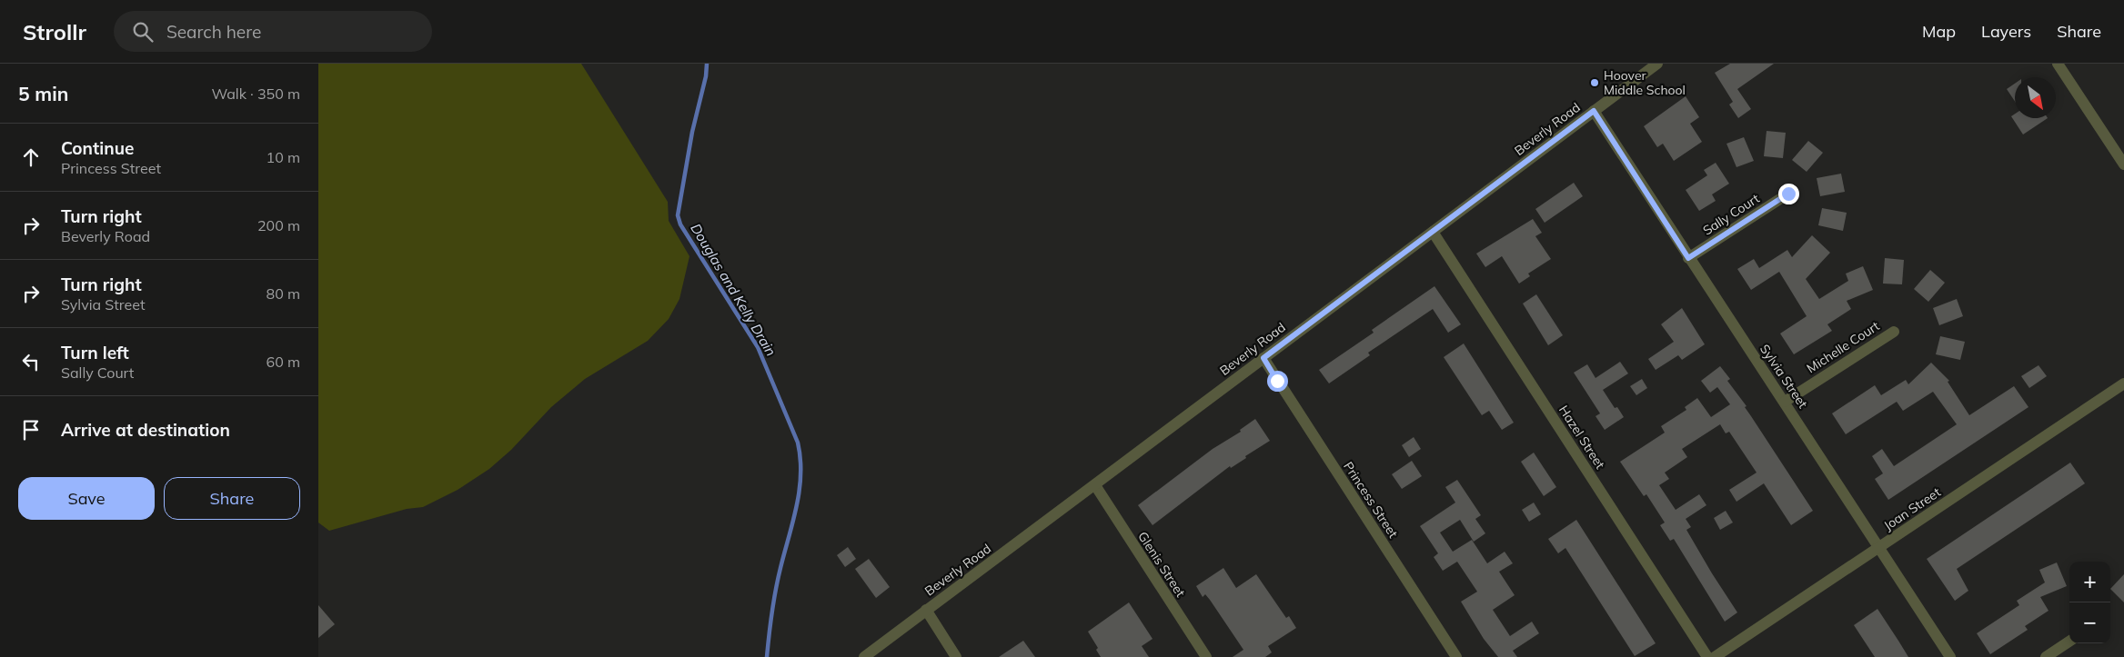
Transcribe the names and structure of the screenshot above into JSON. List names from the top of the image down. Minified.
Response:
{"streets":{"street":["Beverly Road","Sally Court","Michelle Court","Sylvia Street","Hazel Street","Princess Street","Joan Street","Glenis Street"]},"crossings":[["Beverly Road","Sylvia Street"],["Beverly Road","Hazel Street"],["Beverly Road","Princess Street"],["Beverly Road","Glenis Street"],["Sally Court","Sylvia Street"],["Michelle Court","Sylvia Street"],["Sylvia Street","Joan Street"]],"water":["Douglas and Kelly Drain"],"places":["Hoover Middle School"],"north":"bottom right","page":{"header":"Strollr","search":"Search here","nav":["Map","Layers","Share"],"heading":["5 min","Walk · 350 m"],"list":[["Continue","Princess Street","10 m"],["Turn right","Beverly Road","200 m"],["Turn right","Sylvia Street","80 m"],["Turn left","Sally Court","60 m"],"Arrive at destination"],"buttons":["Save","Share"],"map_buttons":["+","−"]}}
